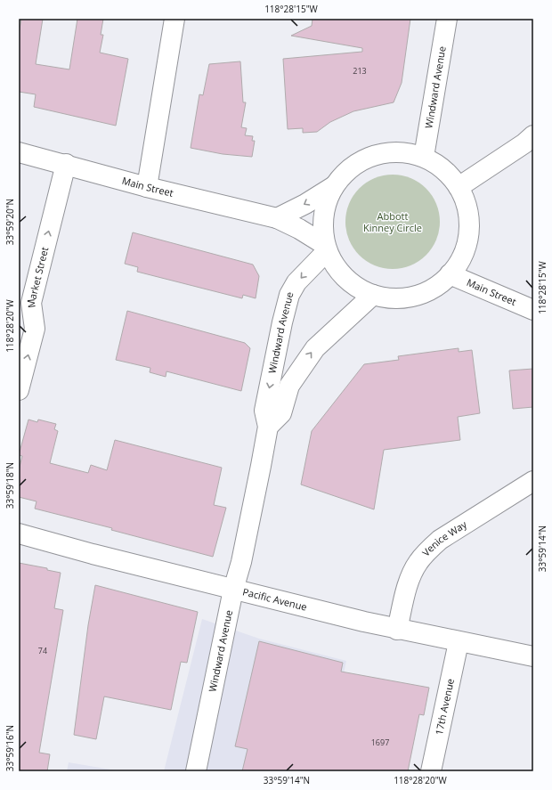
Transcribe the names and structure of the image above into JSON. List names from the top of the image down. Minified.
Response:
{"streets":{"street":["Windward Avenue","Main Street","Market Street","Venice Way","Pacific Avenue","17th Avenue"]},"crossings":[["Windward Avenue","Main Street"],["Windward Avenue","Pacific Avenue"],["Main Street","Market Street"],["Venice Way","Pacific Avenue"],["Pacific Avenue","17th Avenue"]],"one_way":["Market Street"],"parks":["Abbott Kinney Circle"],"house_numbers":["213","74","1697"],"coordinates":["118°28'15\"W","33°59'20\"N","118°28'20\"W","33°59'18\"N","33°59'14\"N","33°59'16\"N"]}
